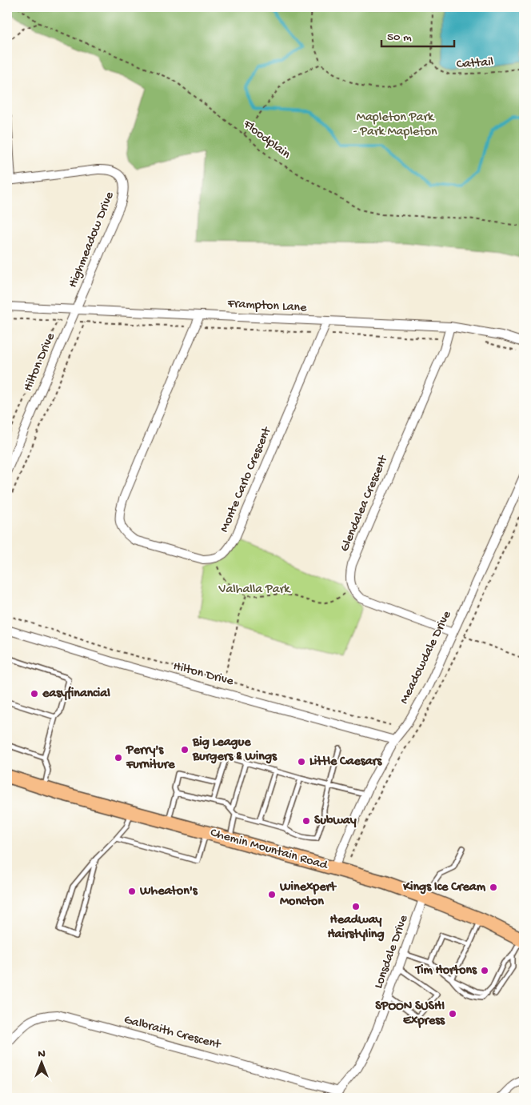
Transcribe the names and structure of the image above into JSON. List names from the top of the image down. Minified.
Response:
{"streets":{"main road":["Chemin Mountain Road"],"street":["Highmeadow Drive","Frampton Lane","Hilton Drive","Monte Carlo Crescent","Glendalea Crescent","Meadowdale Drive","Lonsdale Drive","Galbraith Crescent"],"path":["Cattail","Floodplain"]},"crossings":[["Highmeadow Drive","Frampton Lane"],["Highmeadow Drive","Hilton Drive"],["Frampton Lane","Hilton Drive"],["Frampton Lane","Monte Carlo Crescent"],["Frampton Lane","Glendalea Crescent"],["Hilton Drive","Meadowdale Drive"],["Meadowdale Drive","Chemin Mountain Road"],["Chemin Mountain Road","Lonsdale Drive"],["Lonsdale Drive","Galbraith Crescent"]],"parks":["Mapleton Park - Park Mapleton","Valhalla Park"],"places":["easyfinancial","Big League Burgers & Wings","Perry's Furniture","Little Caesars","Subway","Kings Ice Cream","Wheaton's","Winexpert Moncton","Headway Hairstyling","Tim Hortons","SPOON SUSHI Express"],"scale_bar":"50 m","north":"top"}
